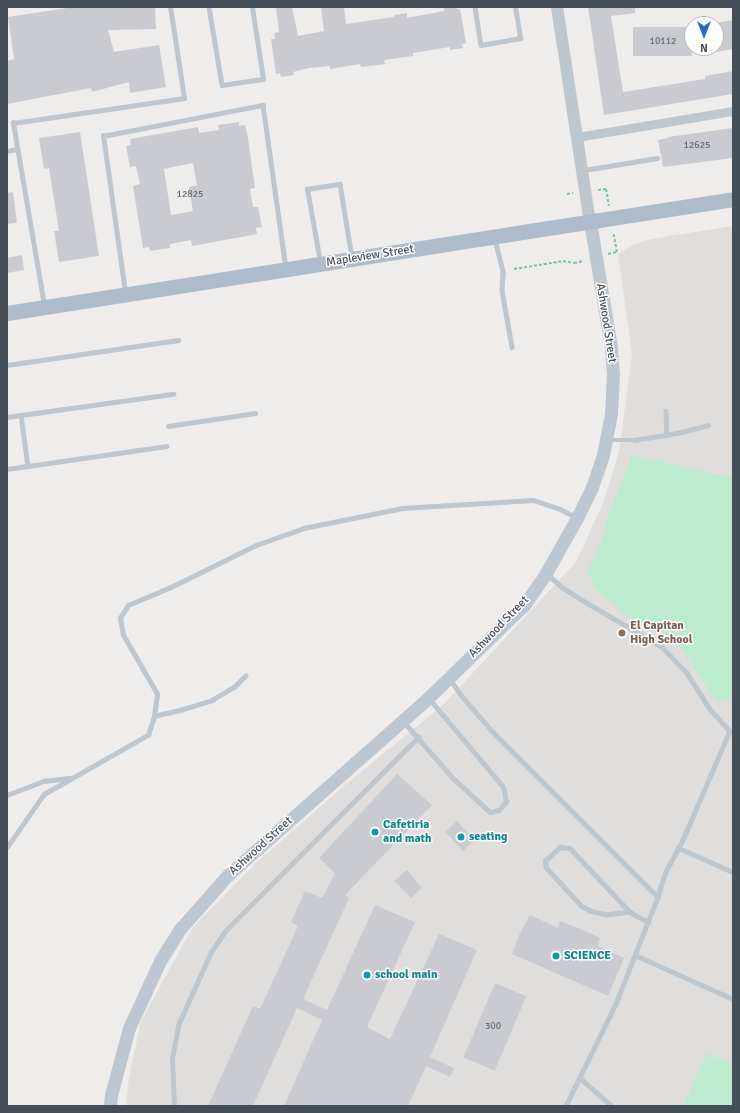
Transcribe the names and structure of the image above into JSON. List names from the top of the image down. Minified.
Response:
{"streets":{"main road":["Mapleview Street","Ashwood Street"]},"crossings":[["Mapleview Street","Ashwood Street"]],"places":["El Capitan High School","Cafetiria and math","seating","SCIENCE","school main"],"house_numbers":["10112","12625","12825","300"],"north":"bottom"}
